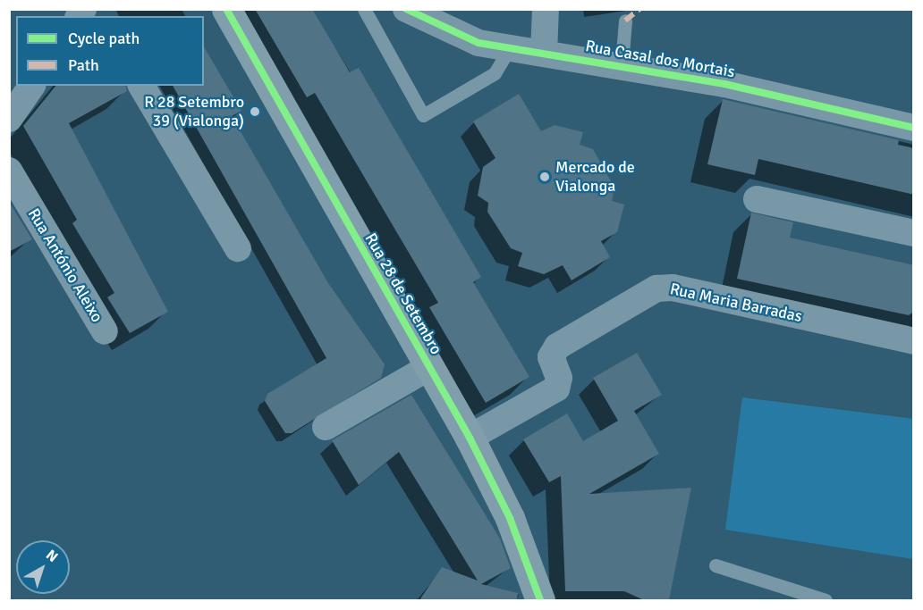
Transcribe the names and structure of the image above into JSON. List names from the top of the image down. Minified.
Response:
{"streets":{"street":["Rua Casal dos Mortais","Rua António Aleixo","Rua 28 de Setembro","Rua Maria Barradas"]},"crossings":[["Rua 28 de Setembro","Rua Maria Barradas"]],"places":["R 28 Setembro 39 (Vialonga)","Mercado de Vialonga"],"legend":["Cycle path","Path"],"north":"top right"}
